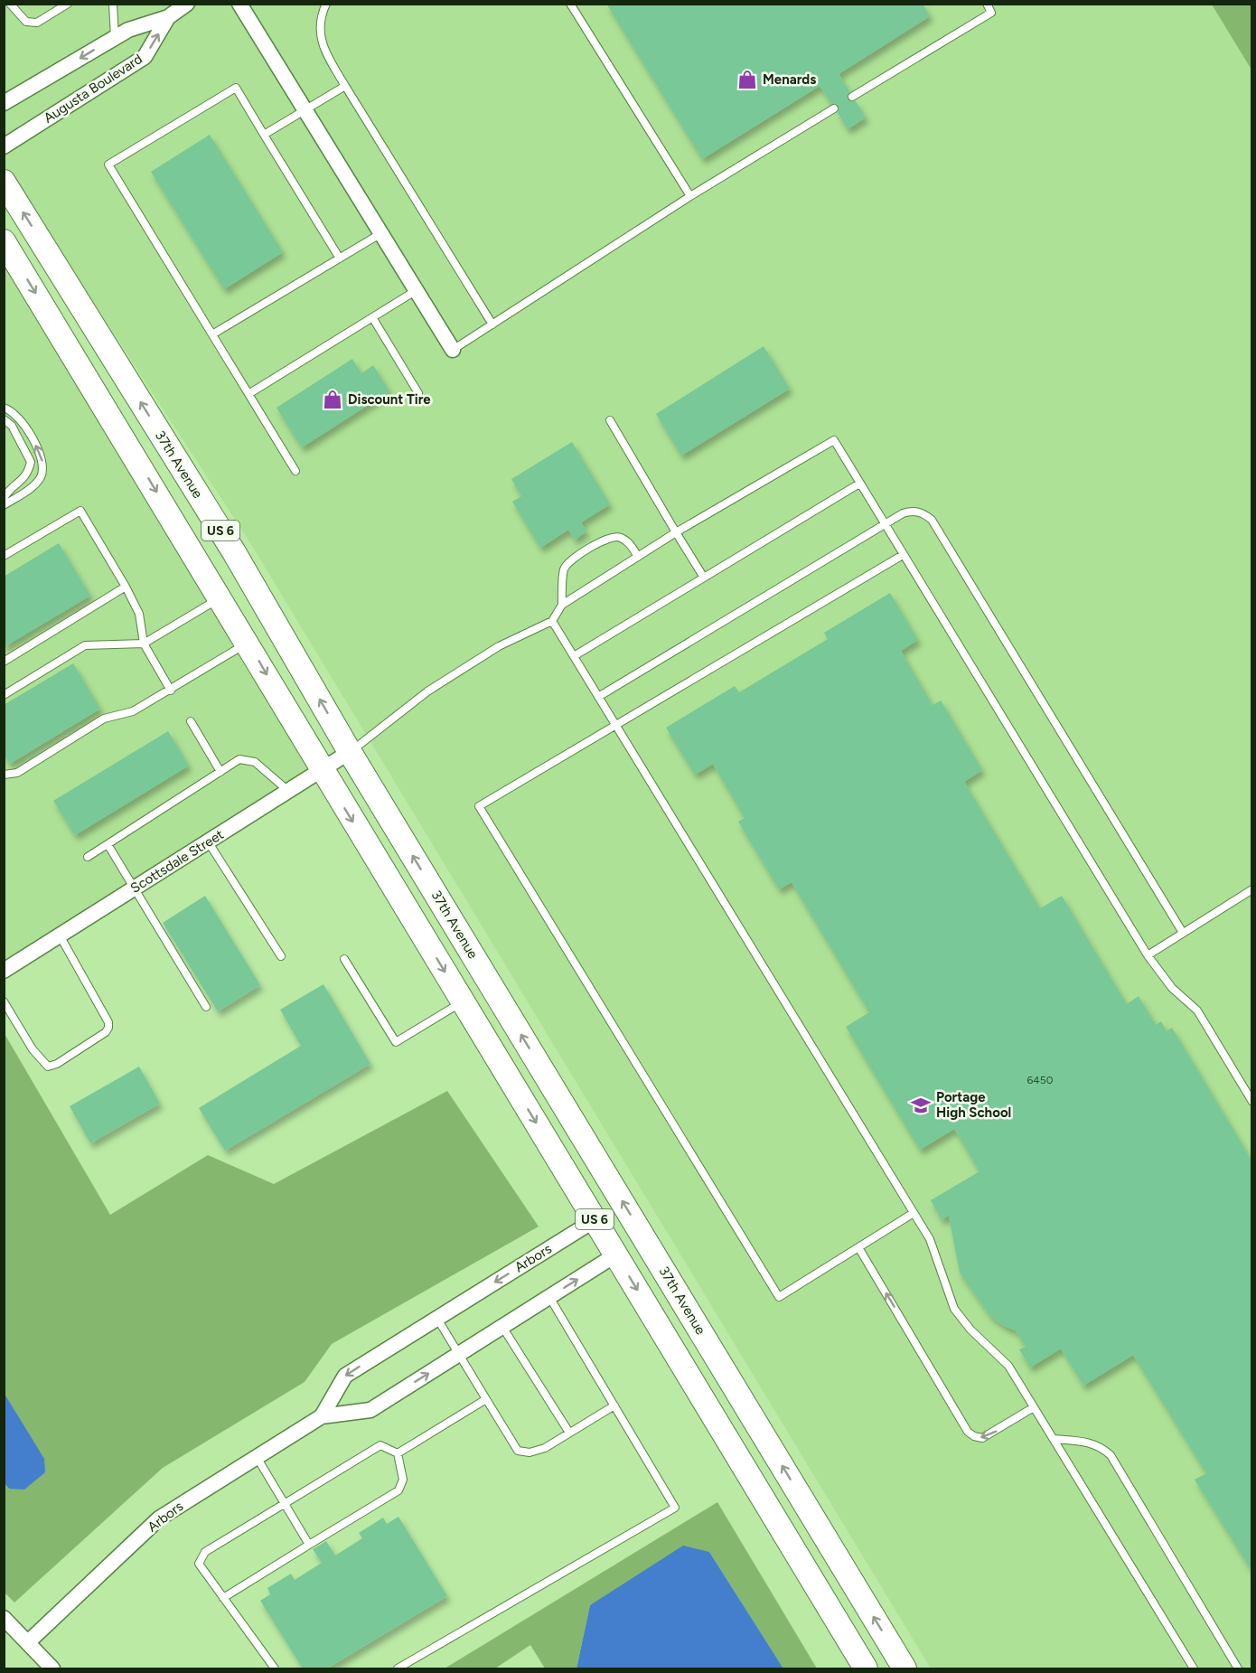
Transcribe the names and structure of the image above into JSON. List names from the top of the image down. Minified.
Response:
{"streets":{"main road":["37th Avenue","US 6"],"street":["Augusta Boulevard","Scottsdale Street","Arbors"]},"crossings":[["37th Avenue","Scottsdale Street"],["US 6","Scottsdale Street"],["US 6","Arbors"]],"places":{"shop":["Menards","Discount Tire"],"school or university":["Portage High School"]},"house_numbers":["6450"]}
